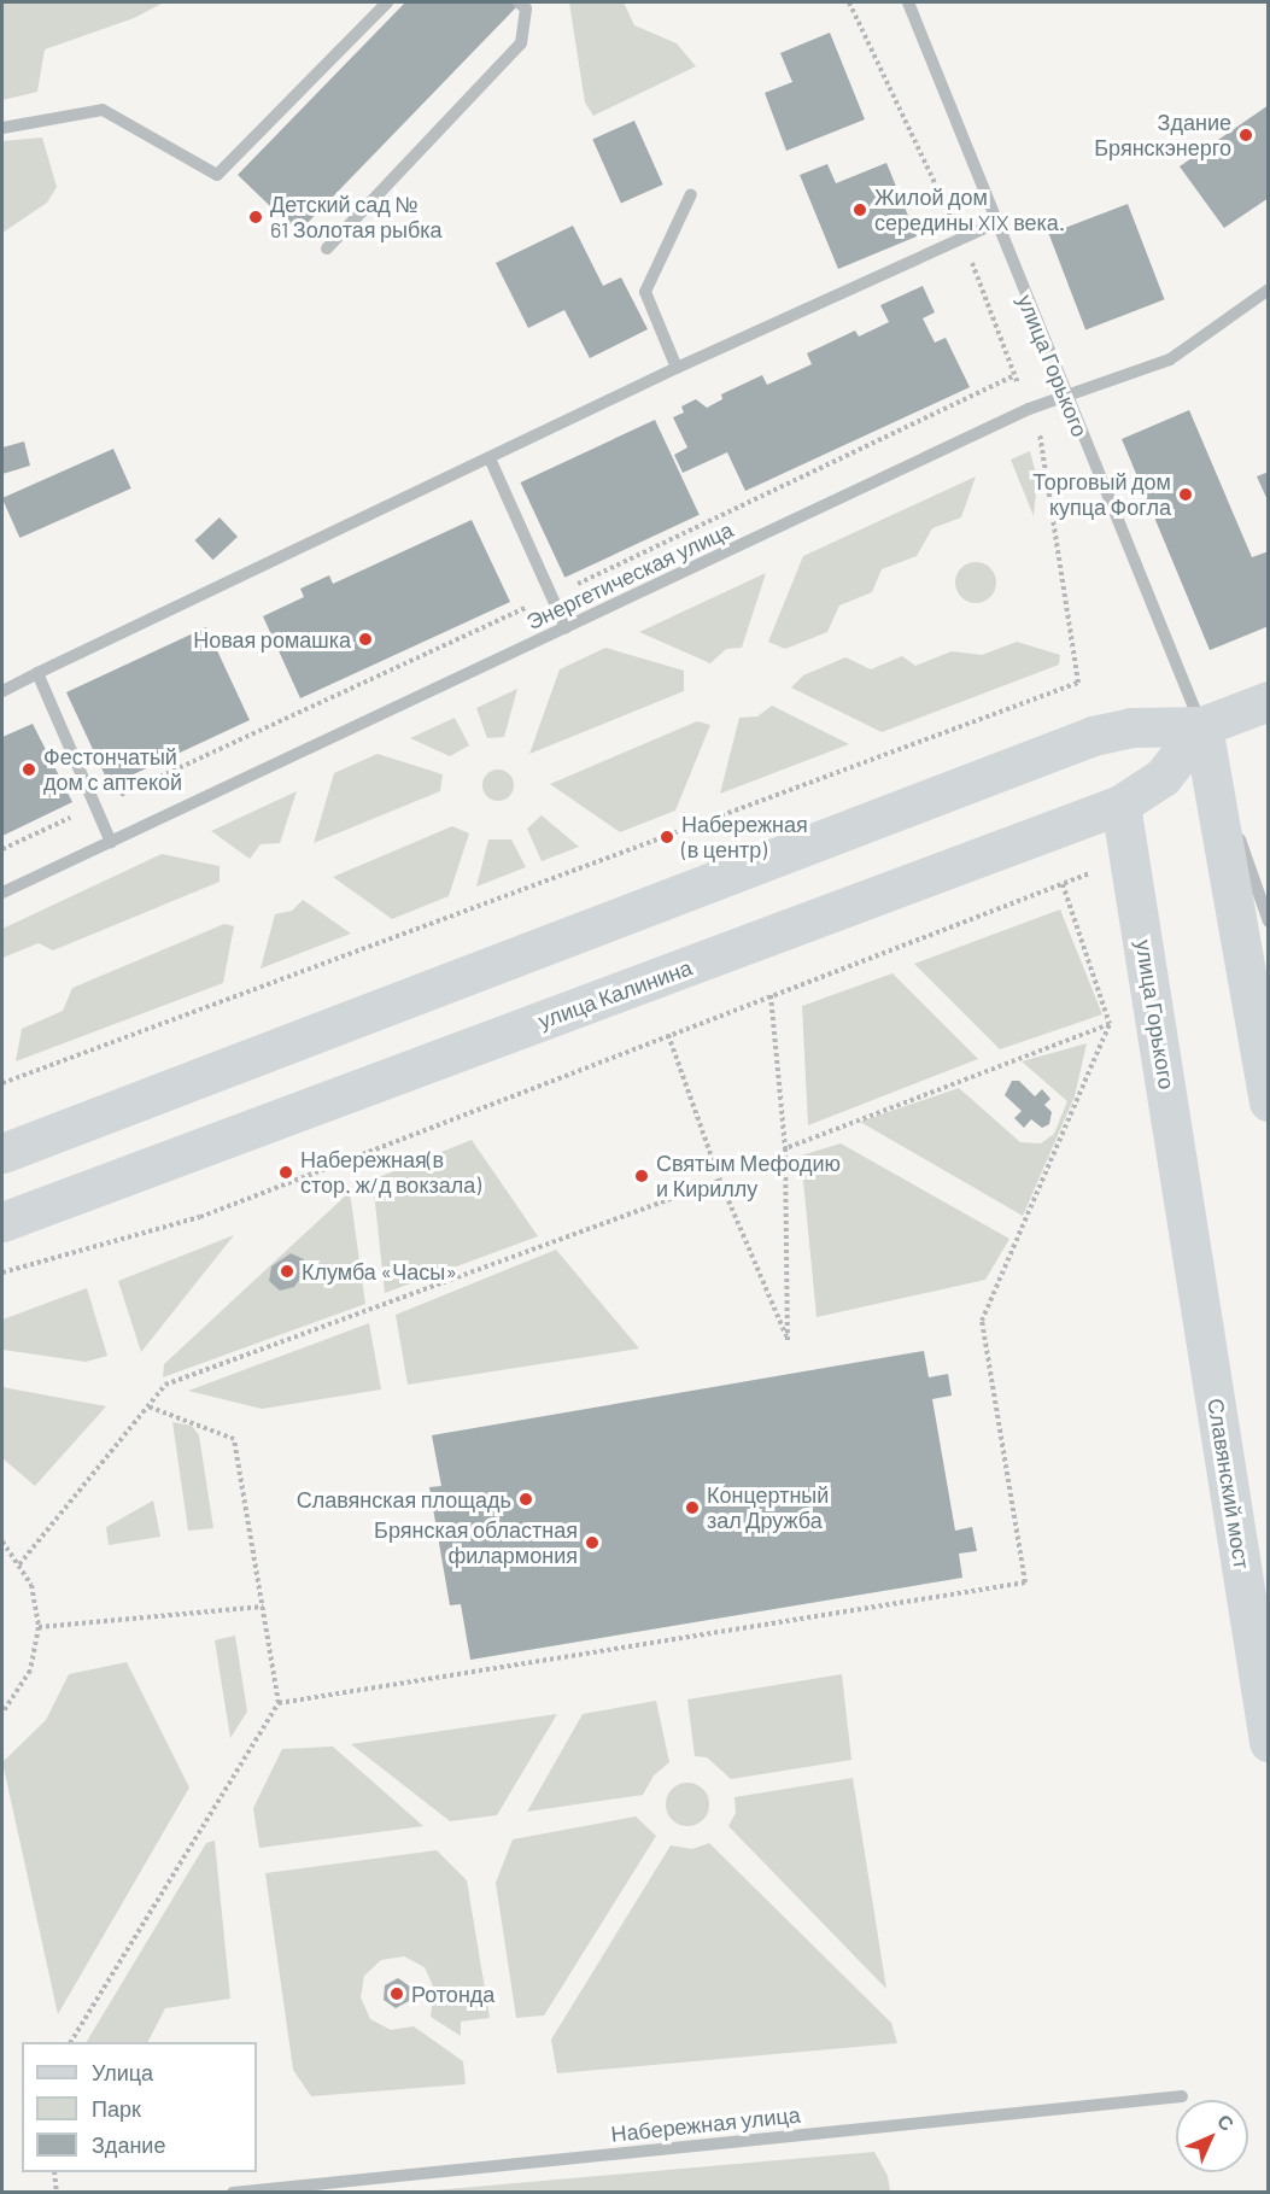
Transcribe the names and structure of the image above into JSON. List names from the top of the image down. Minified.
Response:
{"streets":{"main road":["улица Горького","улица Калинина","Славянский мост"],"street":["Энергетическая улица","Набережная улица"]},"crossings":[["улица Горького","Энергетическая улица"],["улица Горького","улица Калинина"],["улица Горького","Славянский мост"]],"places":["Здание Брянскэнерго","Жилой дом середины XIX века.","Детский сад № 61 Золотая рыбка","Торговый дом купца Фогла","Новая ромашка","Фестончатый дом с аптекой","Набережная (в центр)","Набережная(в стор. ж/д вокзала)","Святым Мефодию и Кириллу","Клумба «Часы»","Славянская площадь","Концертный зал Дружба","Брянская областная филармония","Ротонда"],"legend":["Улица","Парк","Здание"],"north":"top right"}
